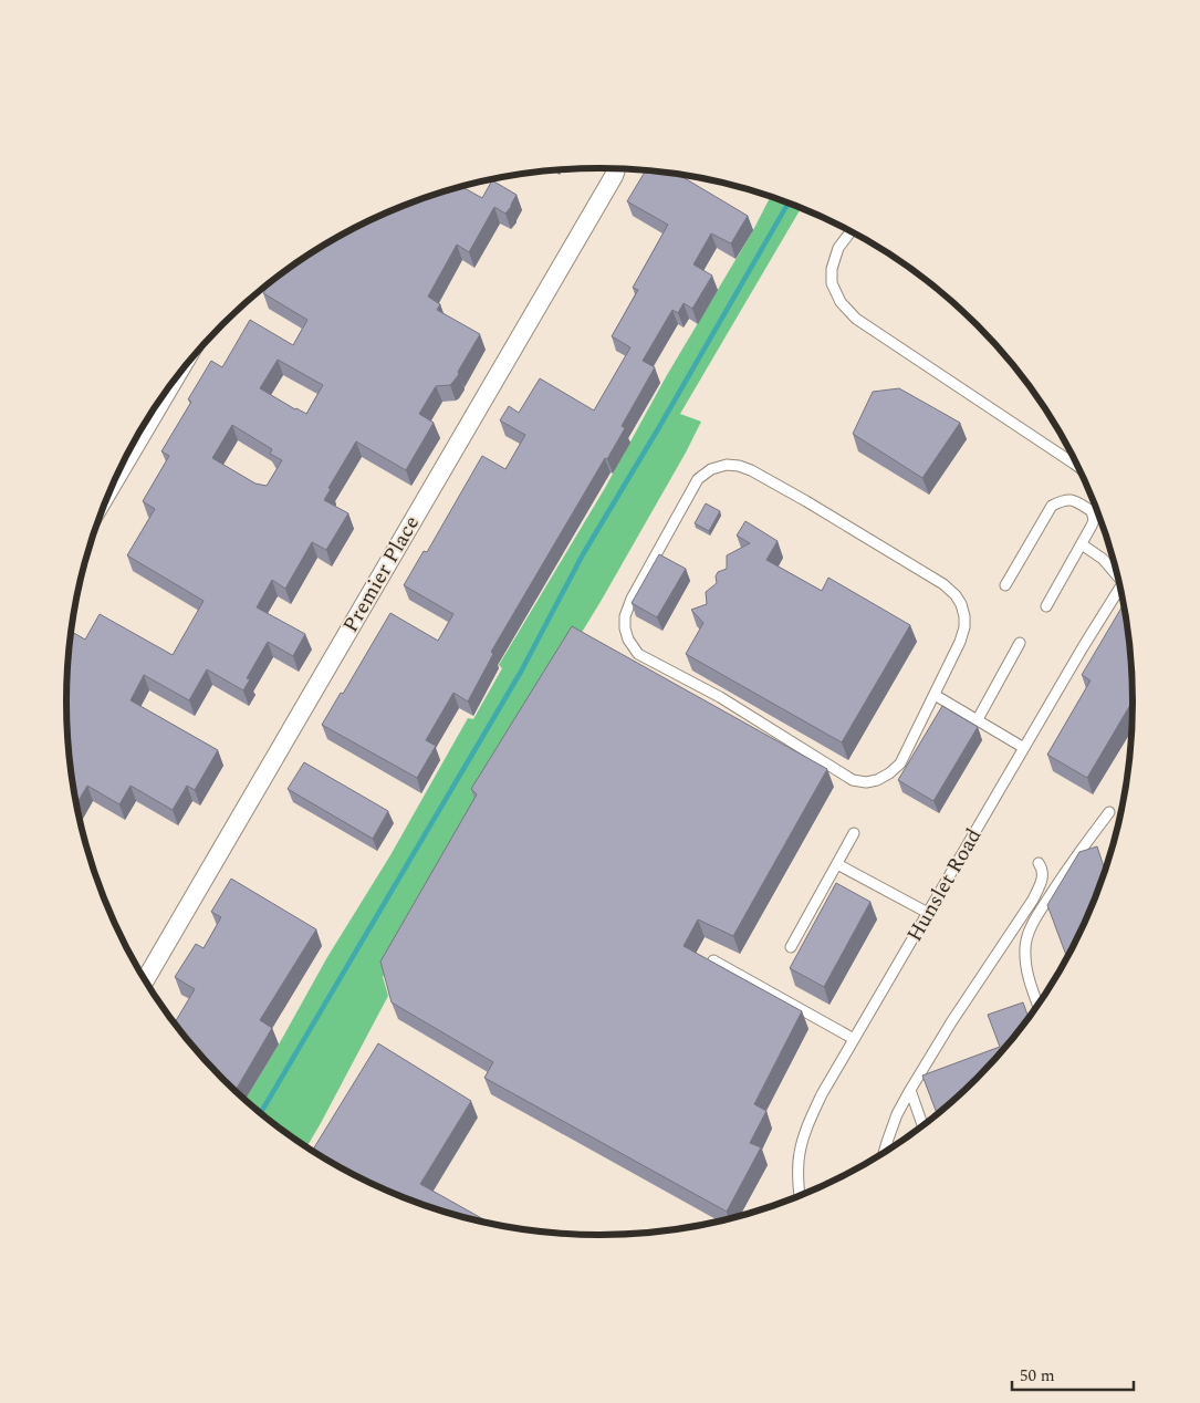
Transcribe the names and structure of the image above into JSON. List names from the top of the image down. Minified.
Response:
{"streets":{"street":["Premier Place"],"lane":["Hunslet Road"]},"scale_bar":"50 m"}
